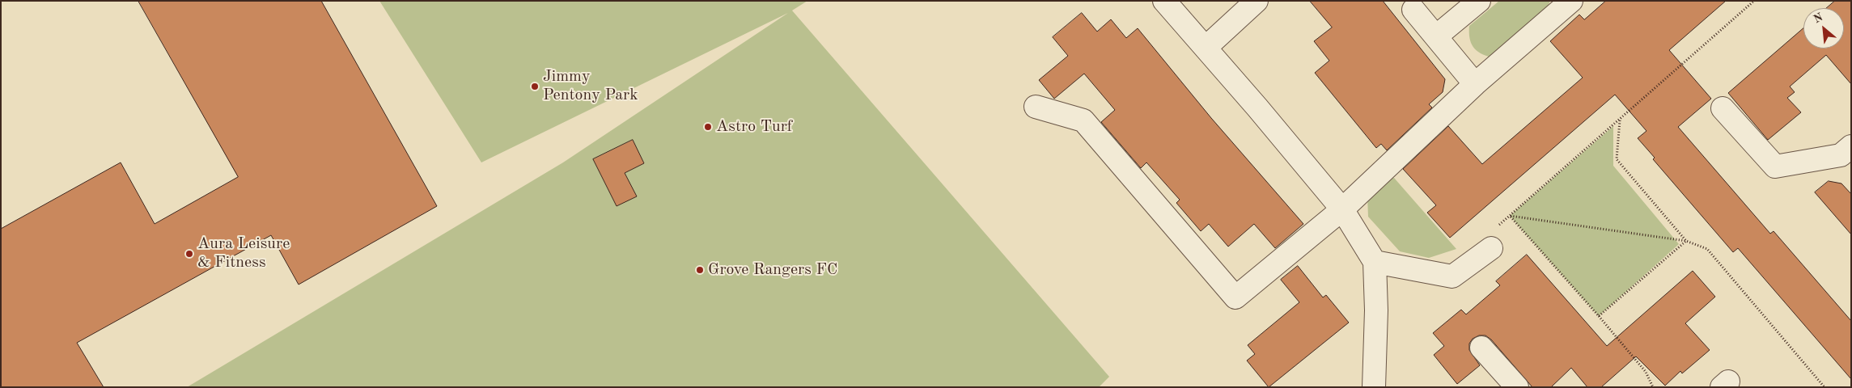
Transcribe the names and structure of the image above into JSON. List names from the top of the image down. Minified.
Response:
{"places":["Jimmy Pentony Park","Astro Turf","Aura Leisure & Fitness","Grove Rangers FC"],"north":"top left"}
